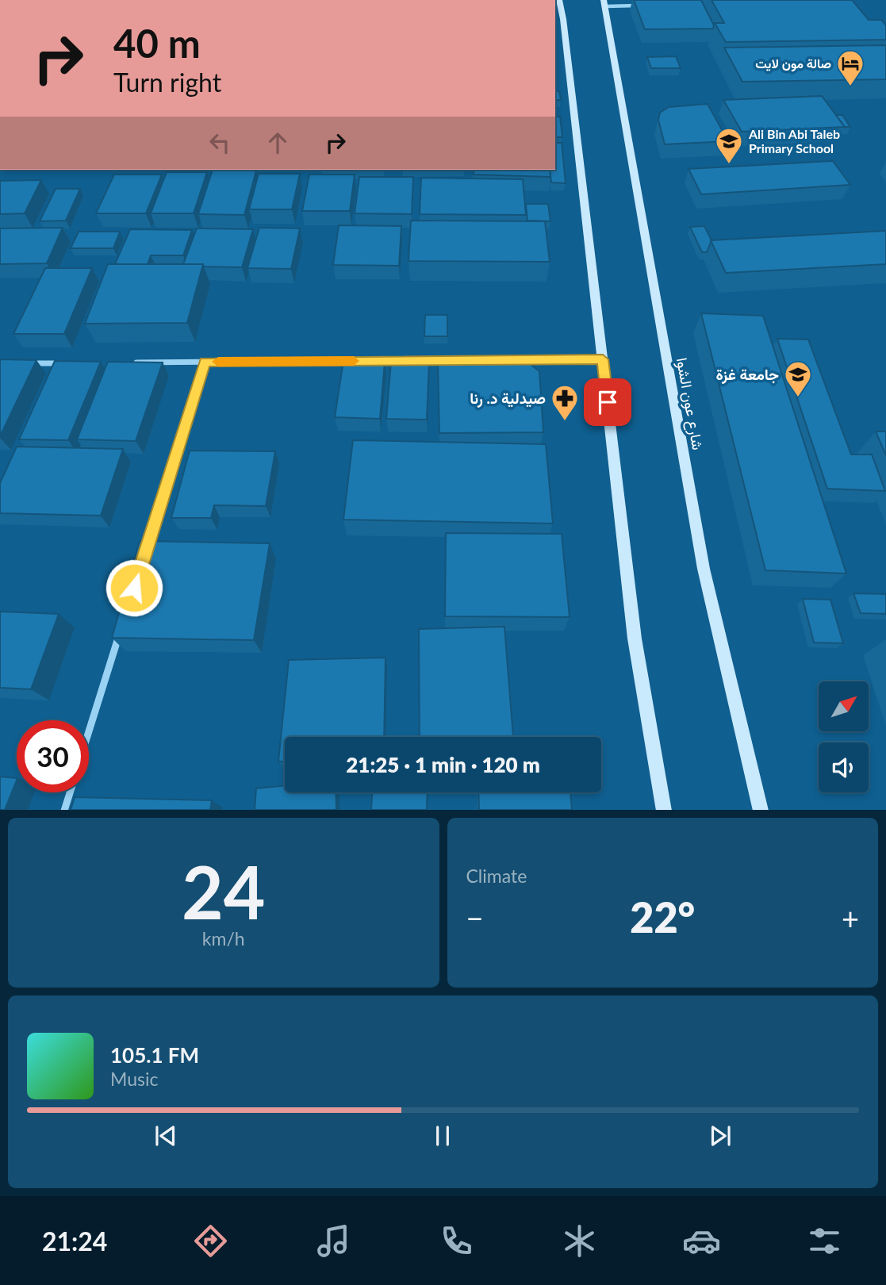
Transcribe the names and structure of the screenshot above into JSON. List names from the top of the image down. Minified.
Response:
{"streets":{"main road":["شارع عون الشوا"]},"places":{"hotel":["صالة مون لايت"],"school or university":["Ali Bin Abi Taleb Primary School","جامعة غزة"],"pharmacy":["صيدلية د. رنا"]},"north":"top right","page":{"turn":["40 m","Turn right"],"limit":"30","trip":"21:25 · 1 min · 120 m","tile":[["24","km/h"],"Climate"],"heat":["−","22°","+"],"song":["105.1 FM","Music"],"tabs":"21:24"}}
